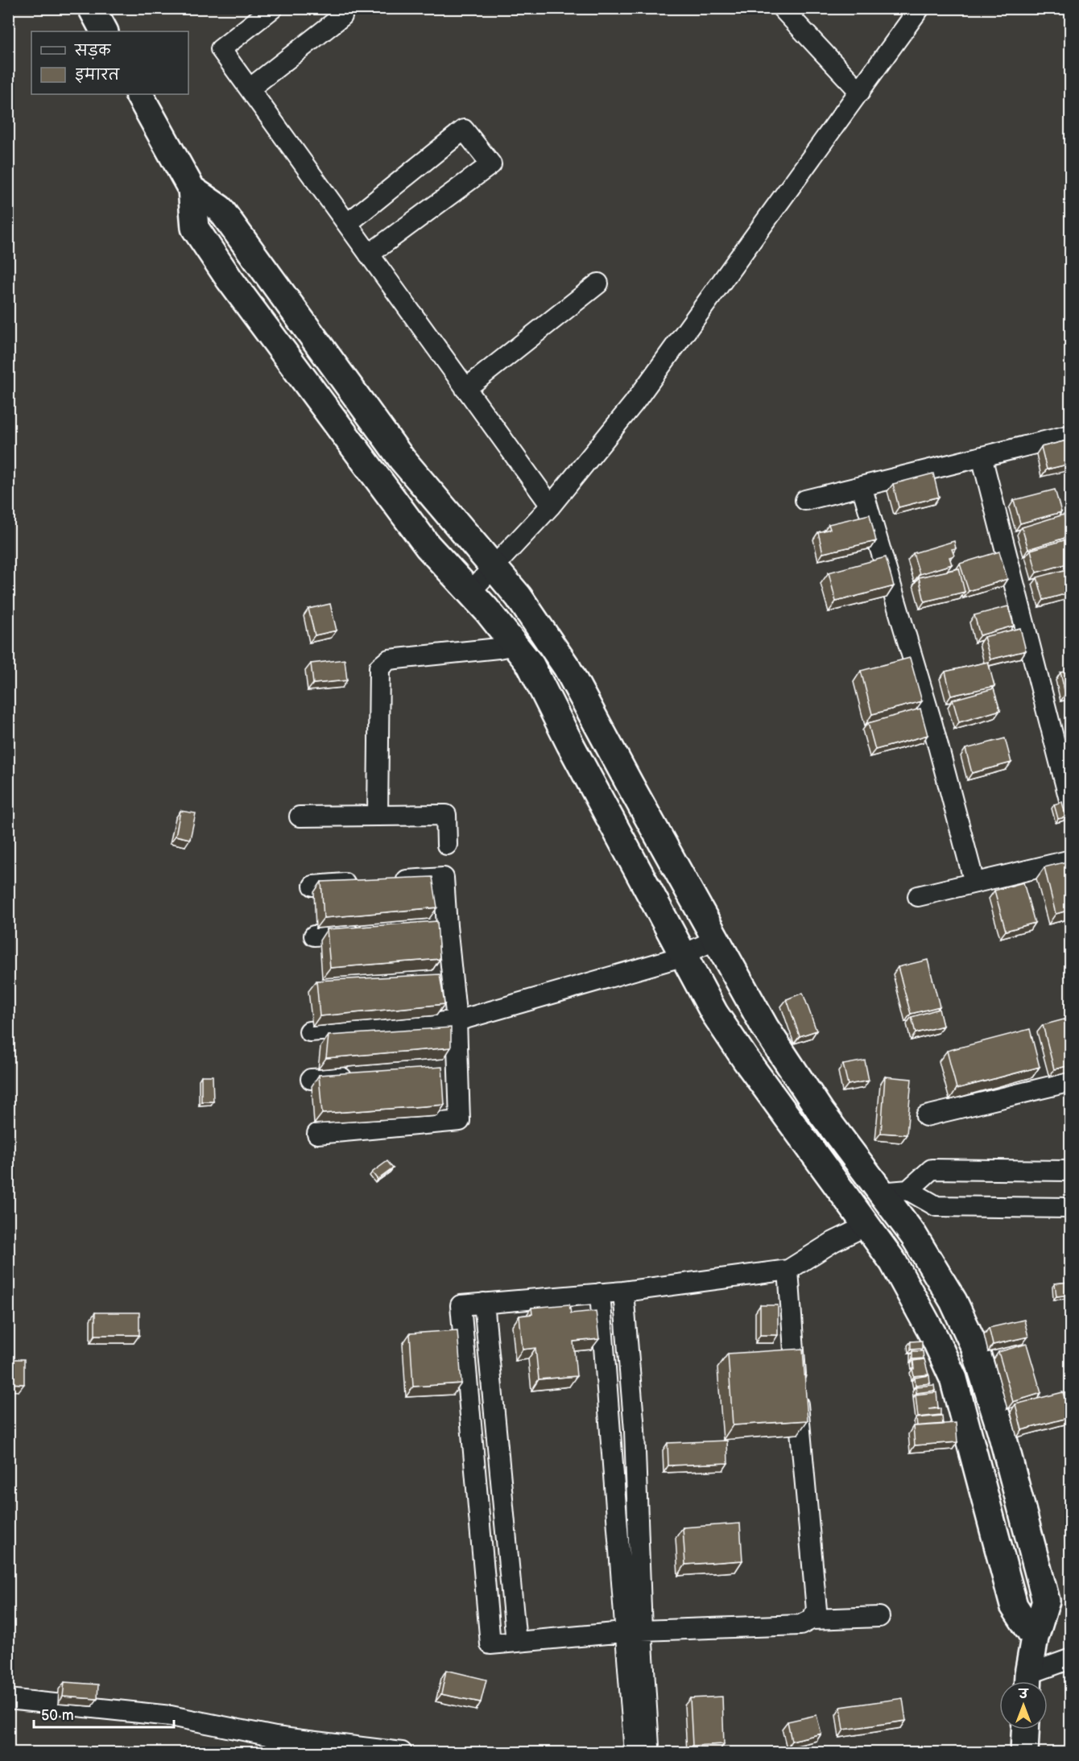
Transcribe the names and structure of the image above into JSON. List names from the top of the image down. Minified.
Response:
{"legend":["सड़क","इमारत"],"scale_bar":"50 m","north":"top"}
